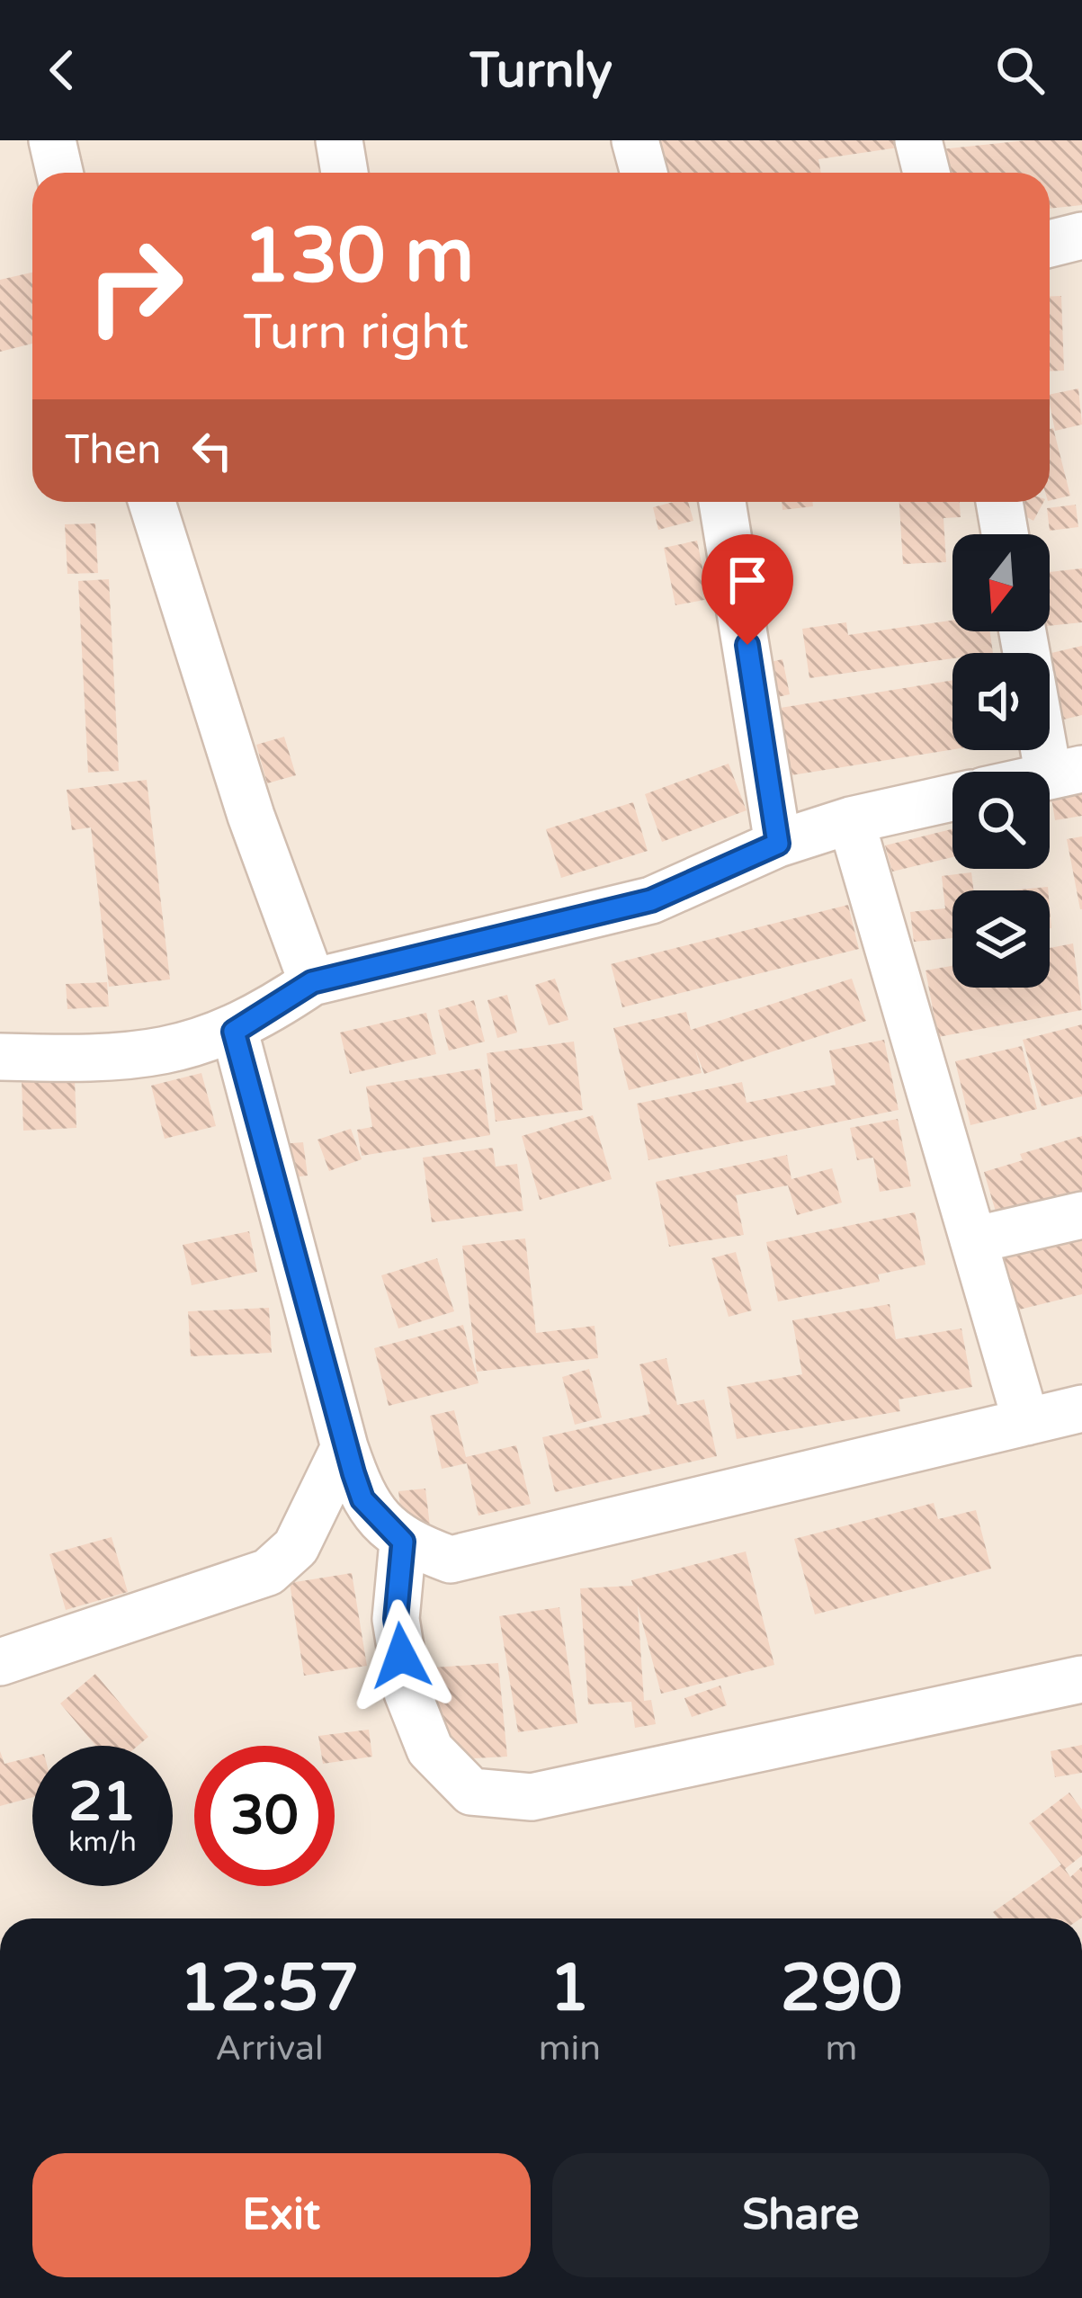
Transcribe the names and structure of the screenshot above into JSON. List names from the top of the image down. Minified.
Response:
{"north":"bottom","page":{"header":"Turnly","turn":["130 m","Turn right"],"then":"Then","speed":"21 km/h","limit":"30","eta":["12:57","Arrival","1","min","290","m"],"buttons":["Exit","Share"]}}
